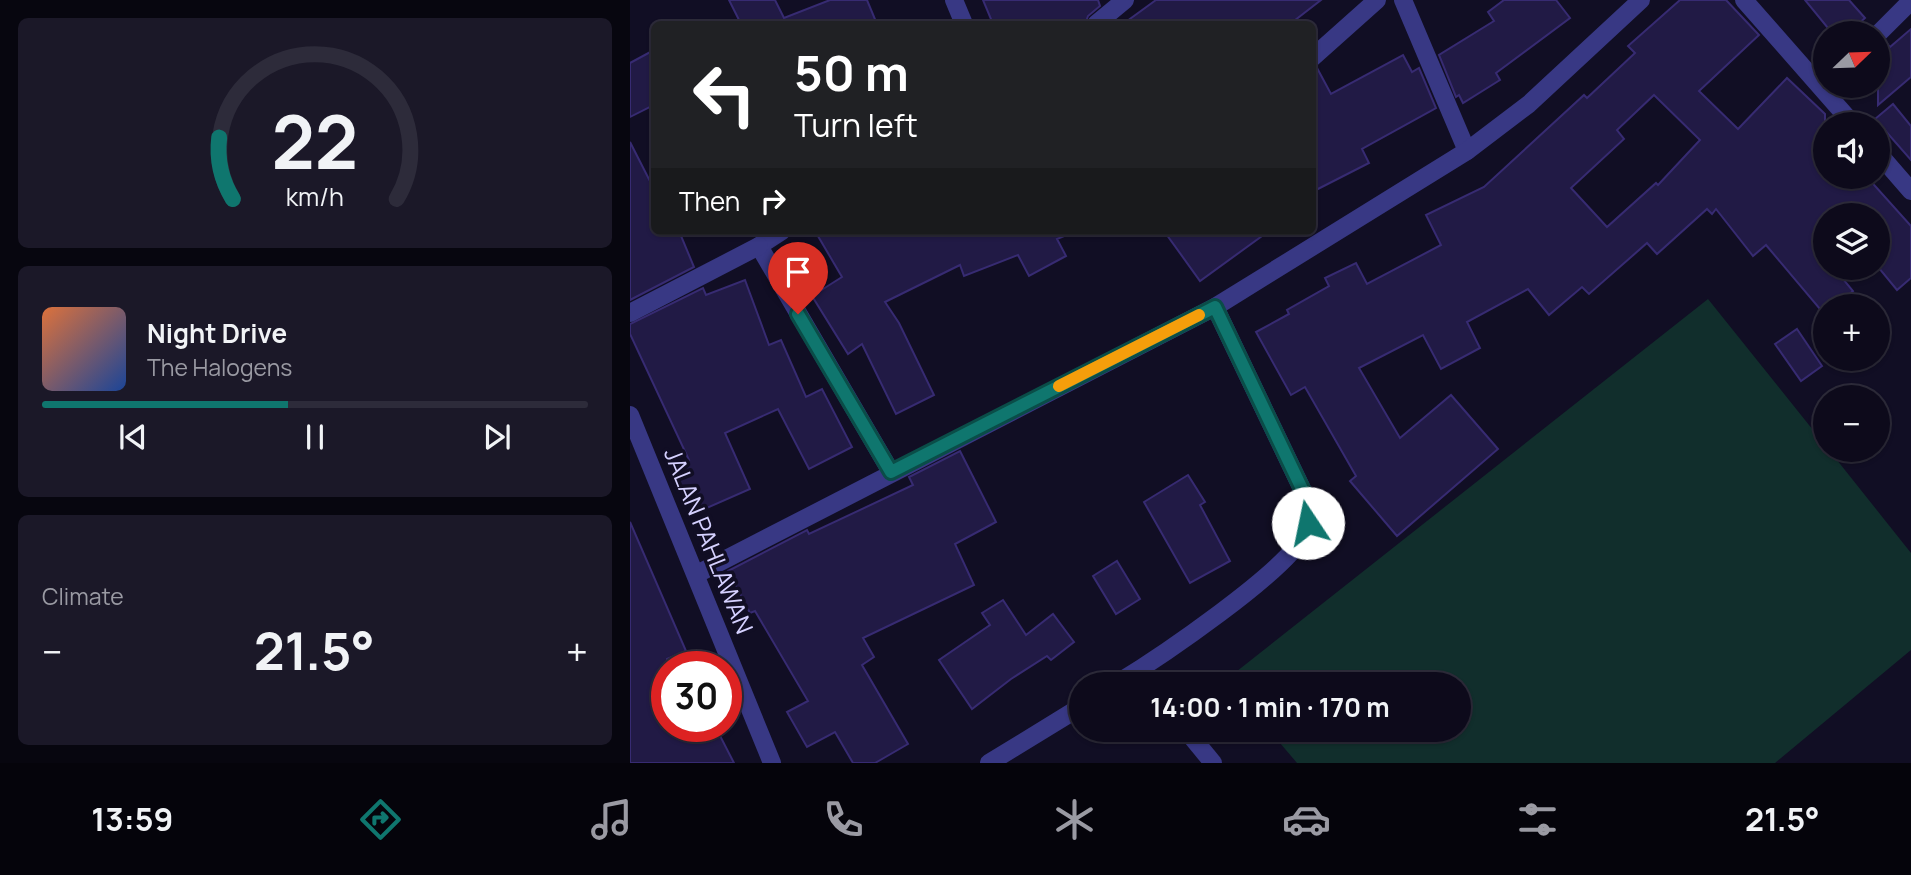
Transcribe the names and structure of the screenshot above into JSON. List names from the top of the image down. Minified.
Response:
{"streets":{"street":["JALAN PAHLAWAN"]},"north":"top right","page":{"map_buttons":["+","−"],"turn":["50 m","Turn left"],"then":"Then","song":["Night Drive","The Halogens"],"tile":"Climate","heat":["−","21.5°","+"],"limit":"30","trip":"14:00 · 1 min · 170 m","tabs":["13:59","21.5°"],"gauge":["22","km/h"]}}
